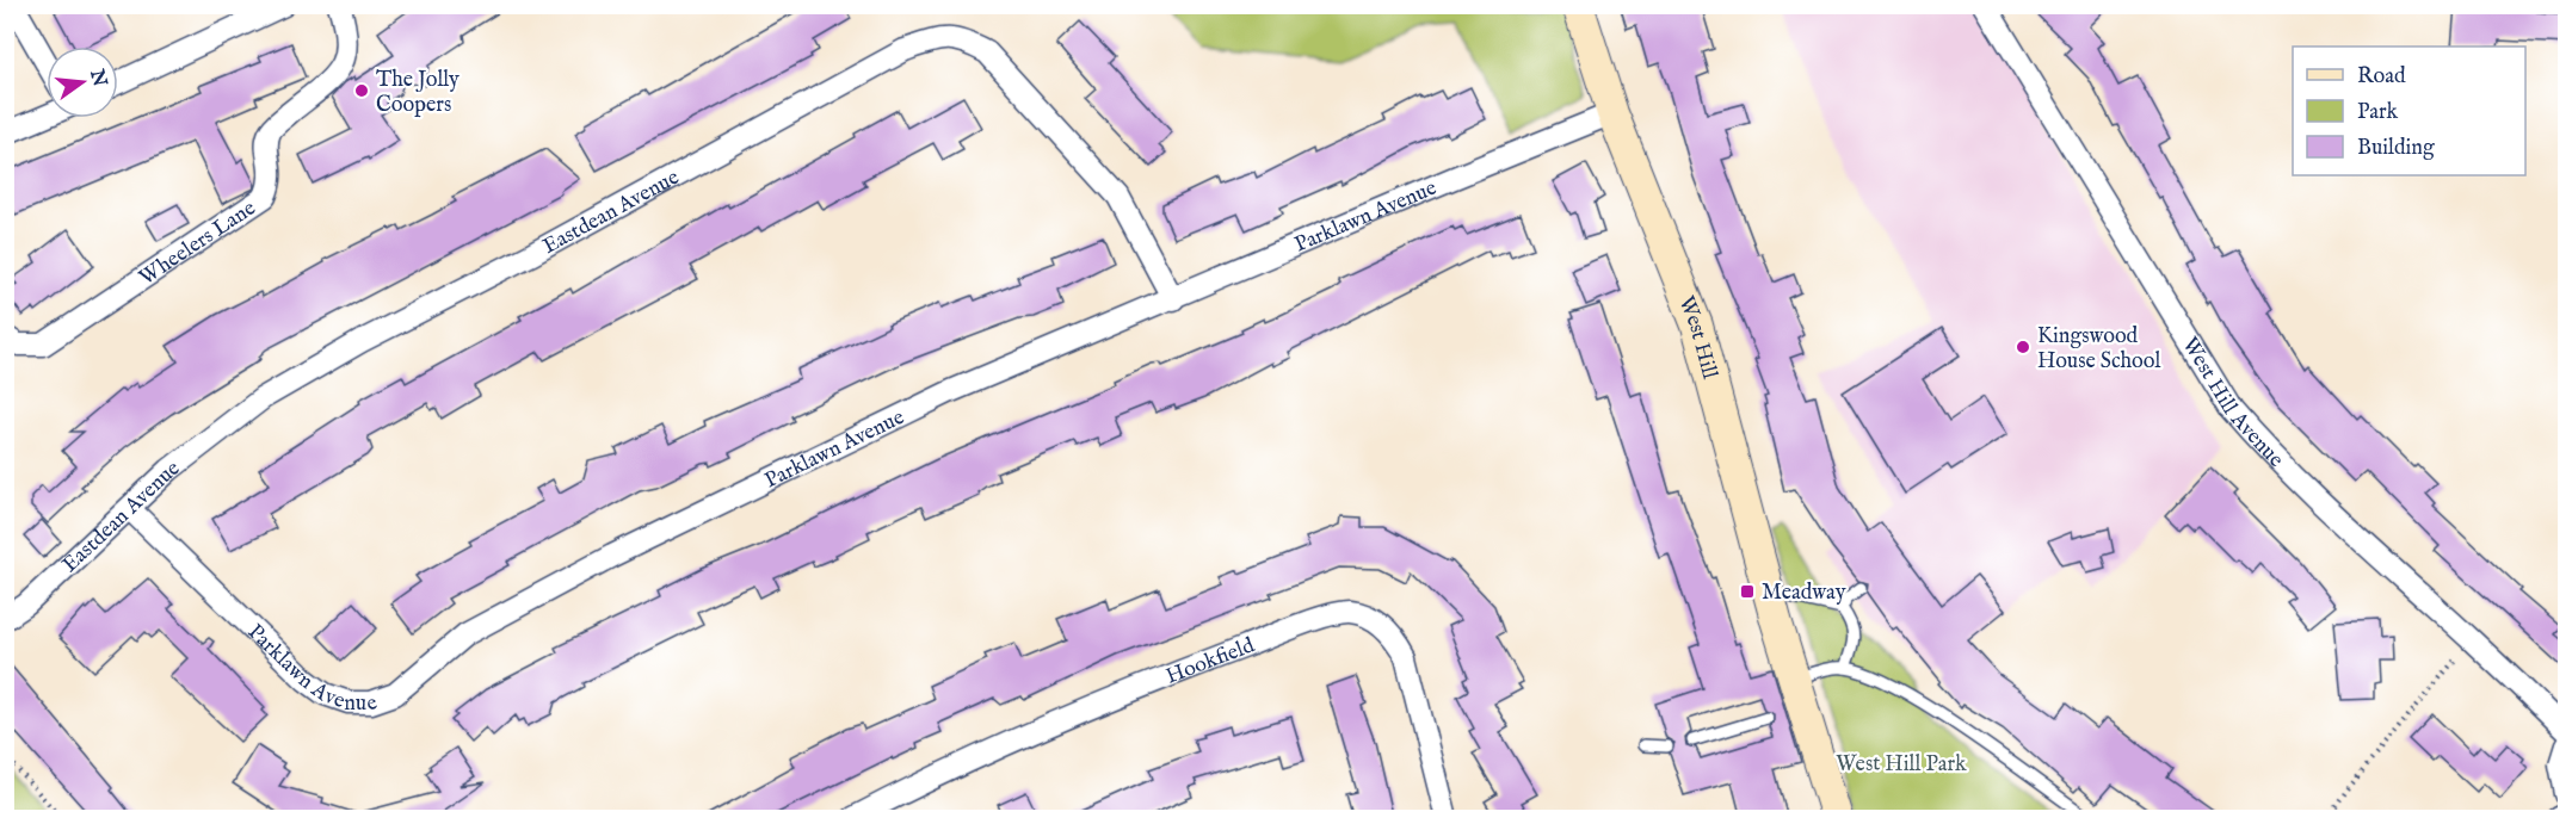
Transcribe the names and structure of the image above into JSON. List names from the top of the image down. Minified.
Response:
{"streets":{"main road":["West Hill"],"street":["Eastdean Avenue","Parklawn Avenue","Wheelers Lane","West Hill Avenue","Hookfield"]},"crossings":[["Eastdean Avenue","Parklawn Avenue"],["Parklawn Avenue","West Hill"]],"parks":["West Hill Park"],"places":{"other":["The Jolly Coopers","Kingswood House School"],"transit":["Meadway"]},"legend":["Road","Park","Building"],"north":"right"}
